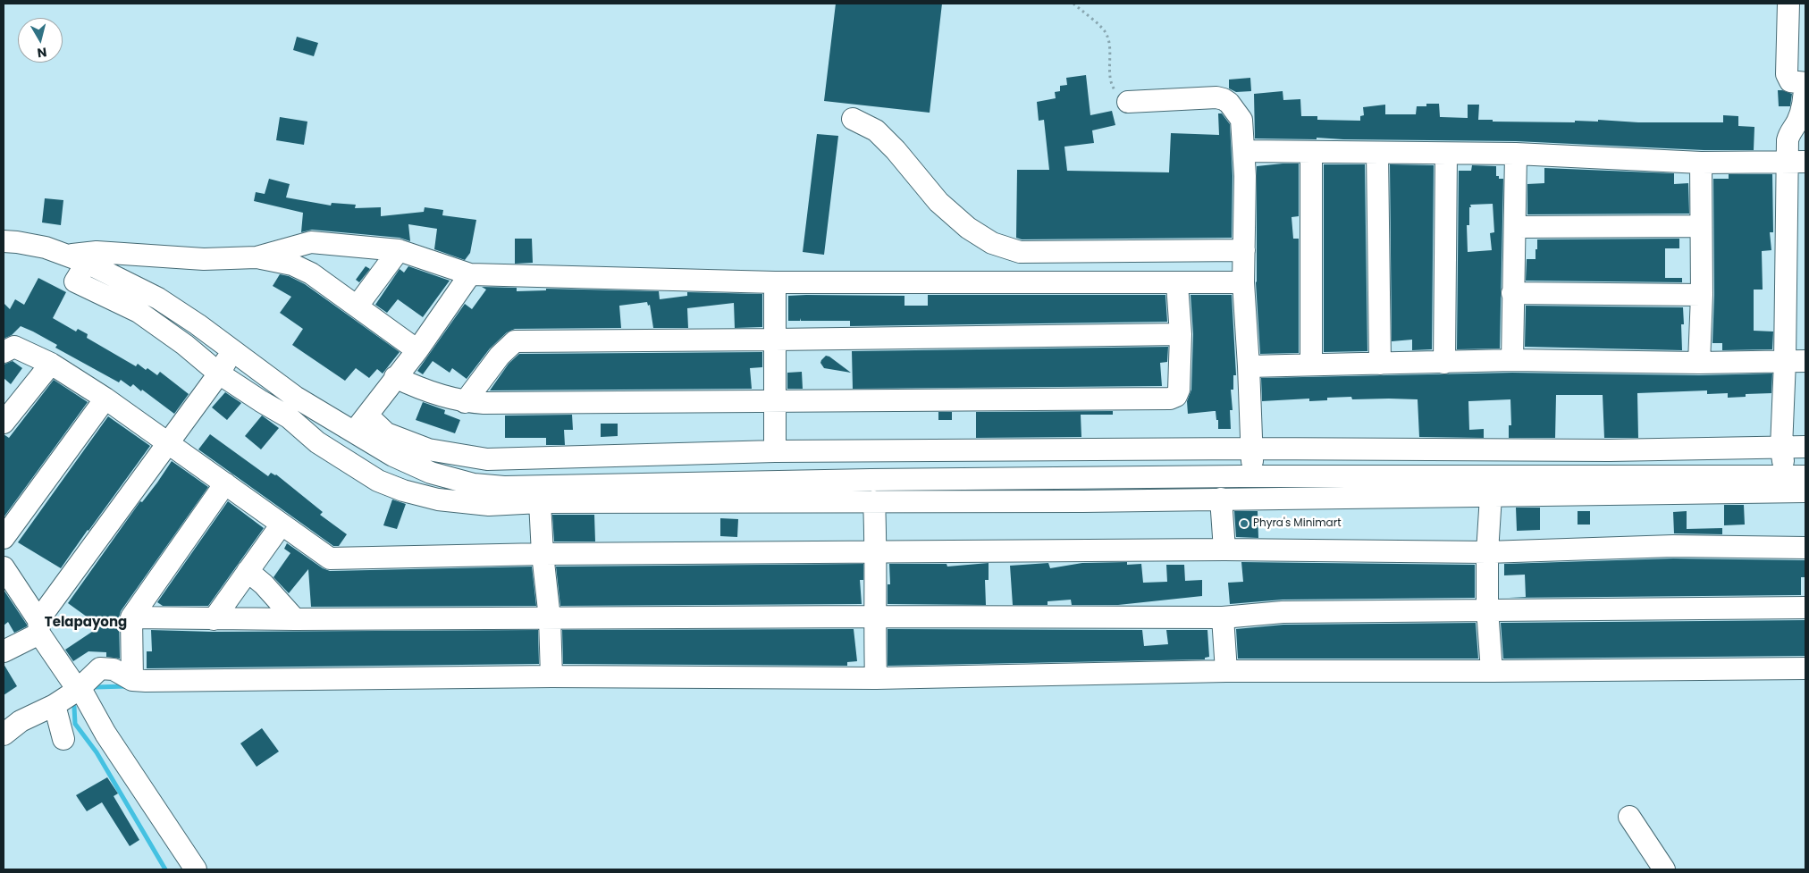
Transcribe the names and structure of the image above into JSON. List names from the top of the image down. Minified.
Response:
{"districts":["Telapayong"],"places":["Phyra's Minimart"],"north":"bottom"}
